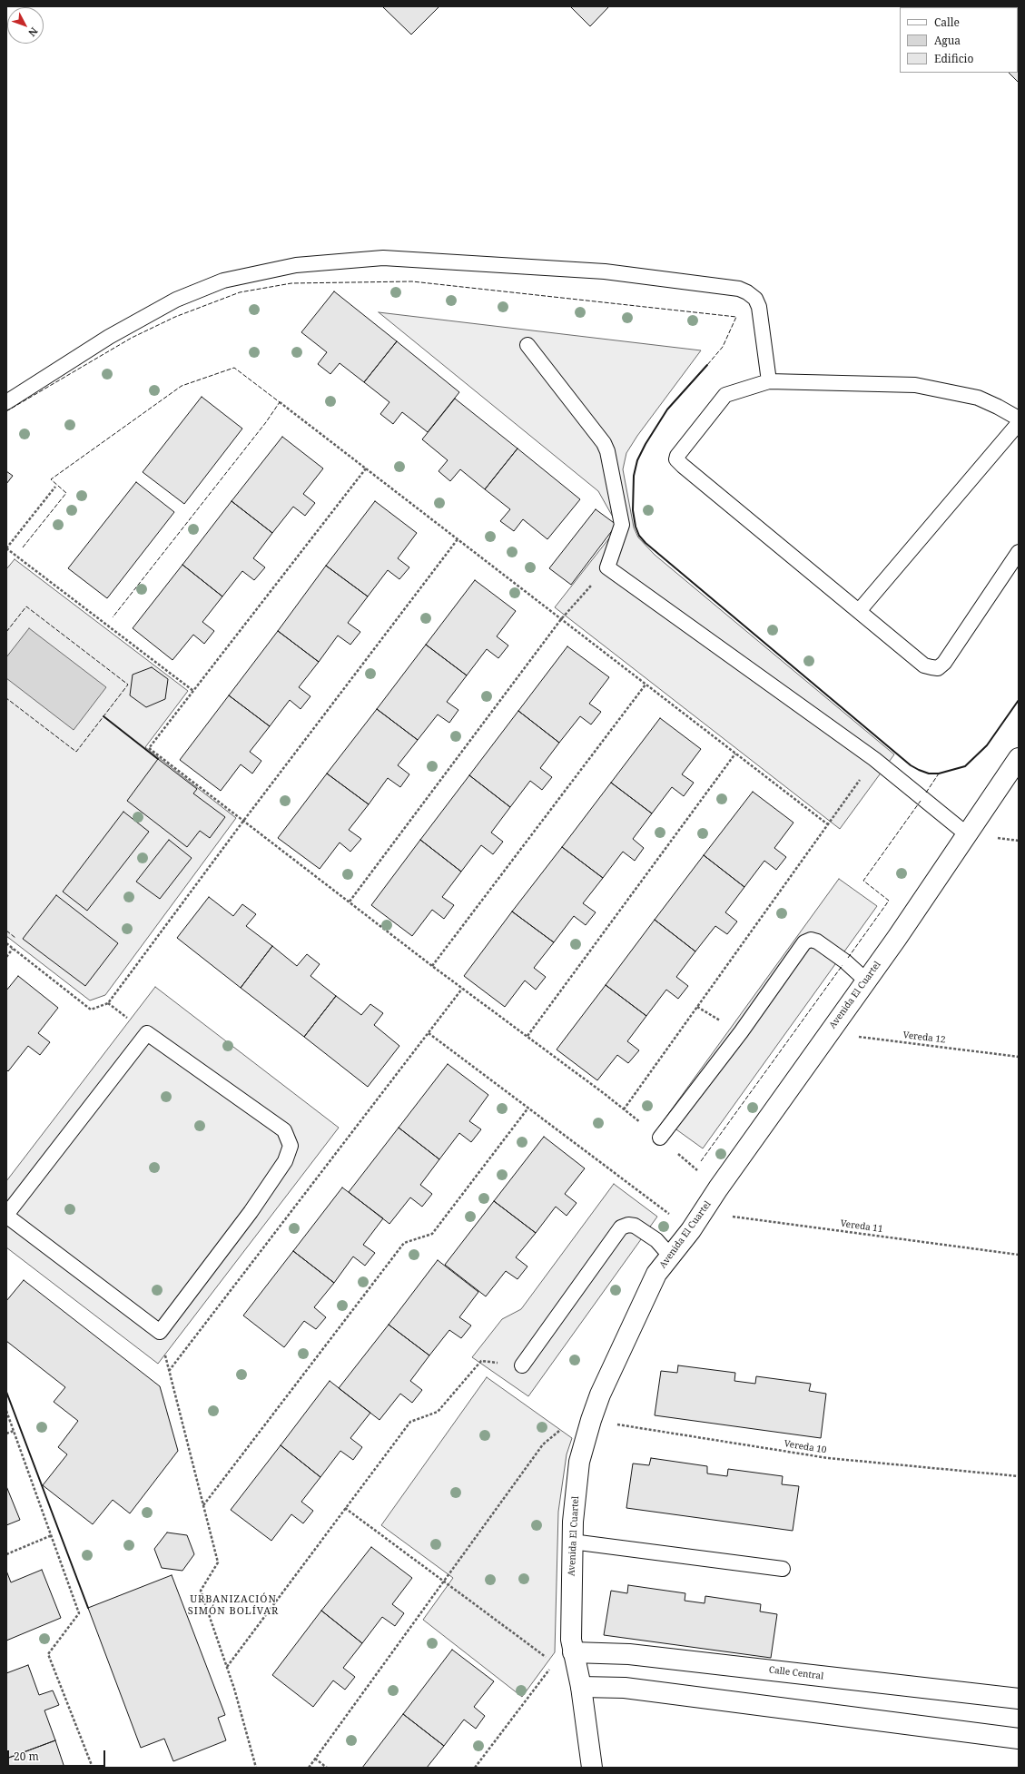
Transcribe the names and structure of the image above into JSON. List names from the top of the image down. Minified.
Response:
{"streets":{"main road":["Avenida El Cuartel","Calle Central"],"path":["Vereda 12","Vereda 11","Vereda 10"]},"crossings":[["Avenida El Cuartel","Vereda 12"],["Avenida El Cuartel","Vereda 11"],["Avenida El Cuartel","Vereda 10"],["Avenida El Cuartel","Calle Central"]],"districts":["URBANIZACIÓN SIMÓN BOLÍVAR"],"legend":["Calle","Agua","Edificio"],"scale_bar":"20 m","north":"bottom right"}
